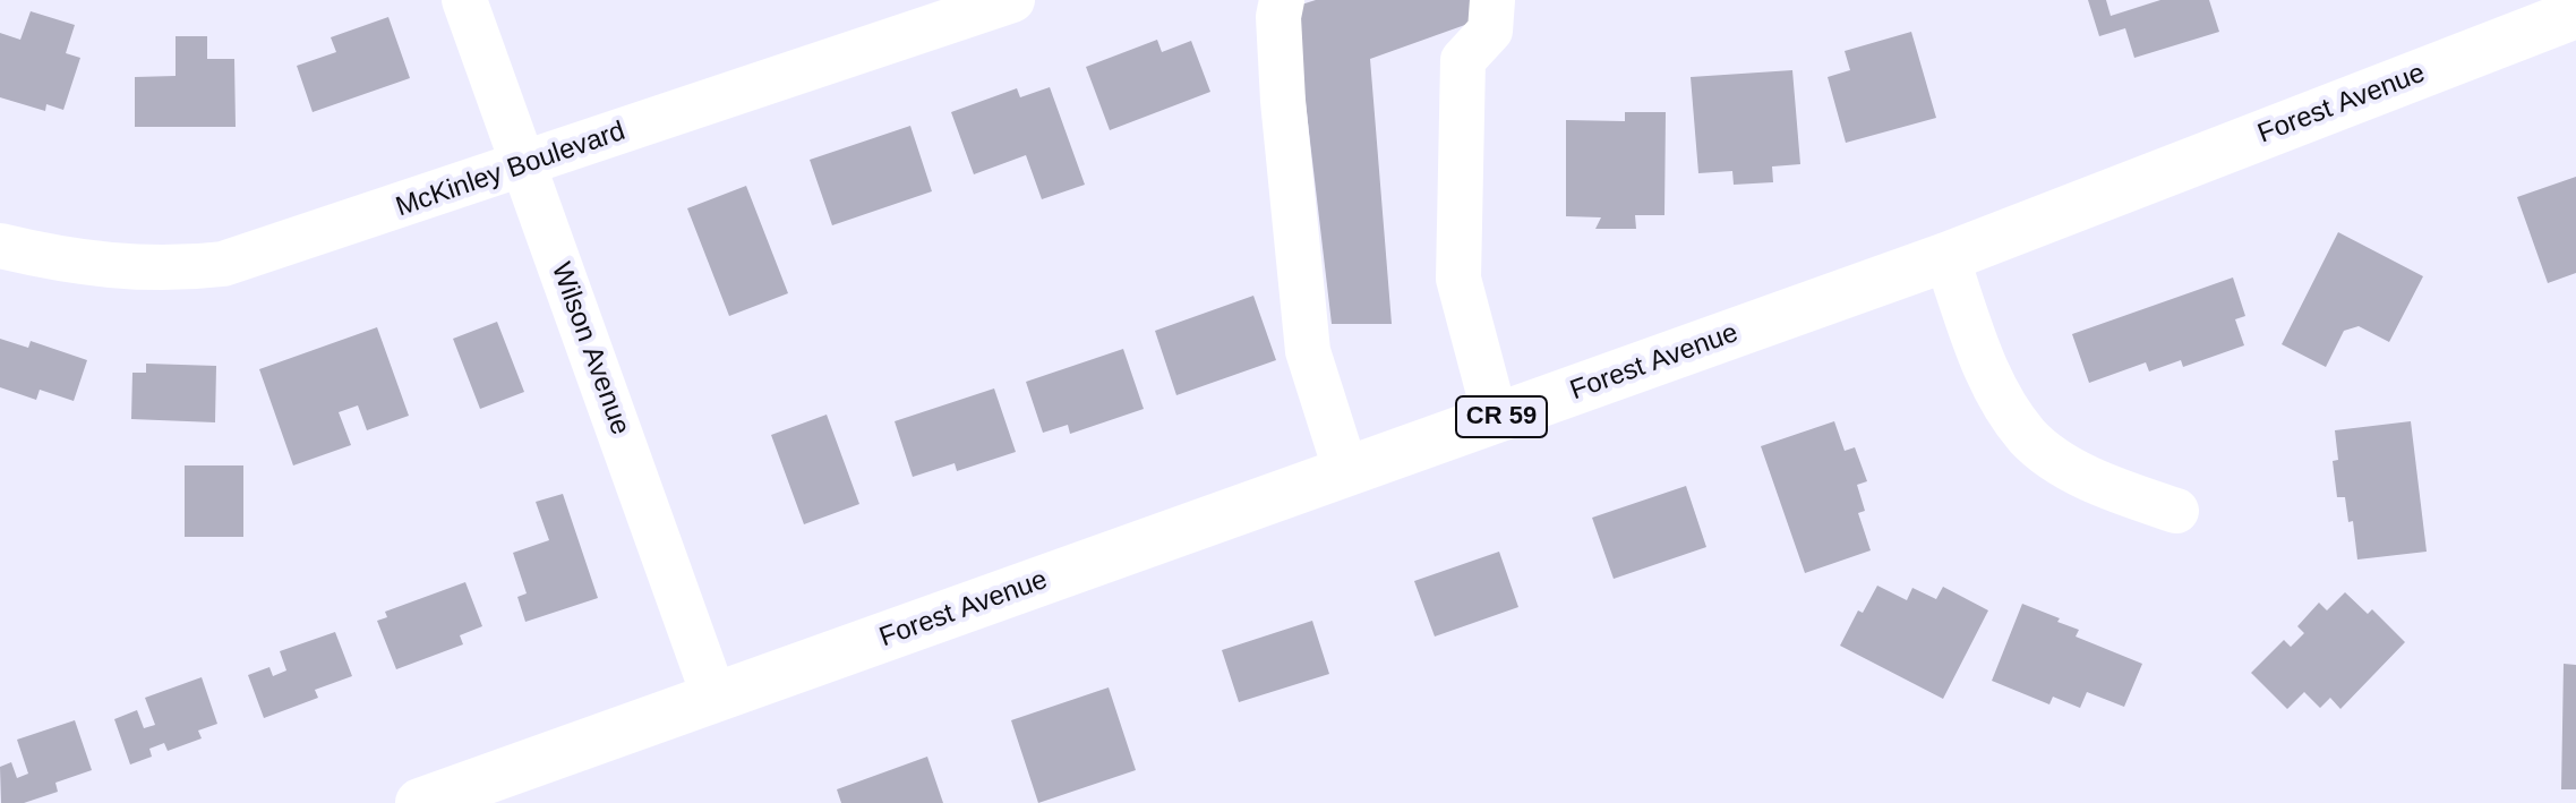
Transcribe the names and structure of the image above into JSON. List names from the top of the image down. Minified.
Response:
{"streets":{"main road":["Forest Avenue","CR 59"],"street":["McKinley Boulevard","Wilson Avenue"]},"crossings":[["Forest Avenue","Wilson Avenue"],["McKinley Boulevard","Wilson Avenue"]]}
